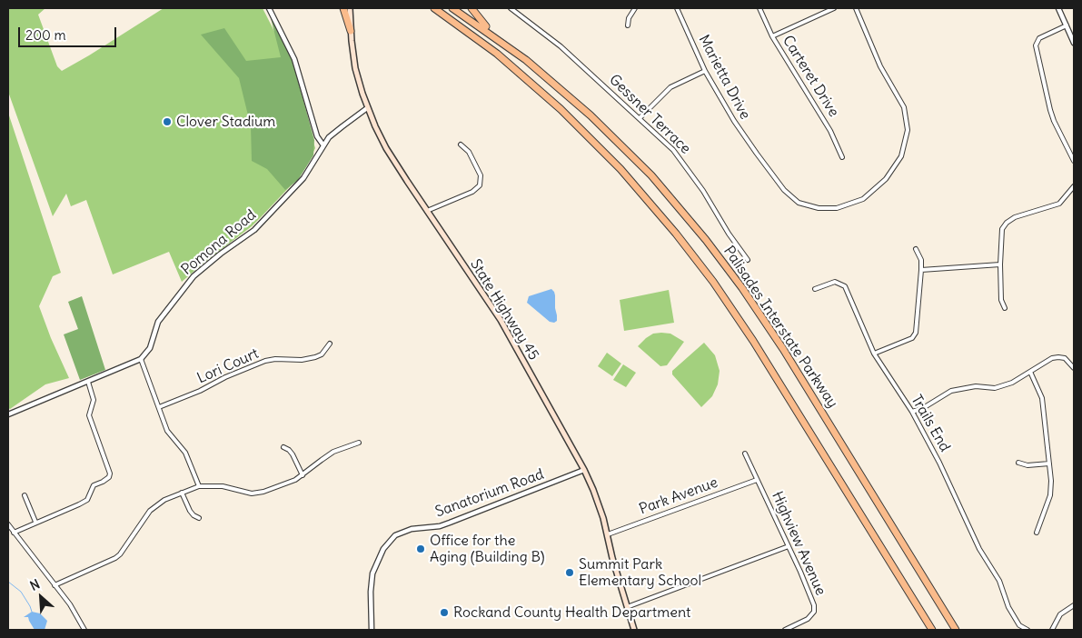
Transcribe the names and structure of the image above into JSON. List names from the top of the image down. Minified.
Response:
{"streets":{"highway":["Palisades Interstate Parkway"],"main road":["State Highway 45"],"street":["Carteret Drive","Marietta Drive","Gessner Terrace","Pomona Road","Lori Court","Trails End","Sanatorium Road","Park Avenue","Highview Avenue"]},"crossings":[["Pomona Road","State Highway 45"],["State Highway 45","Sanatorium Road"],["State Highway 45","Park Avenue"],["Park Avenue","Highview Avenue"]],"places":["Clover Stadium","Office for the Aging (Building B)","Summit Park Elementary School","Rockand County Health Department"],"scale_bar":"200 m","north":"top left"}
